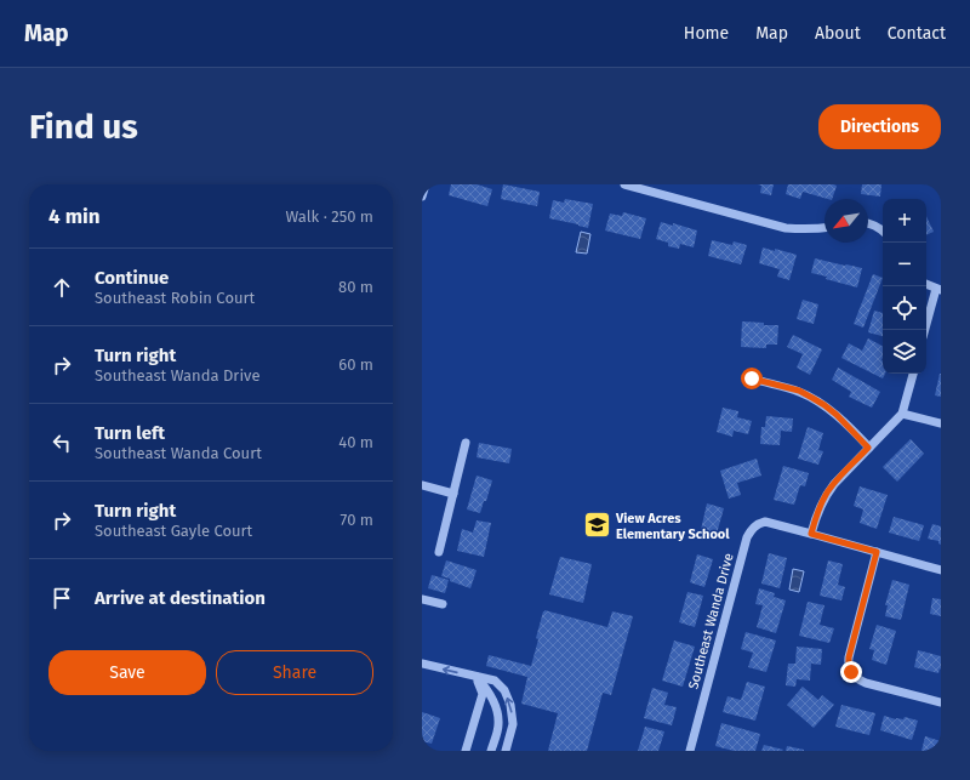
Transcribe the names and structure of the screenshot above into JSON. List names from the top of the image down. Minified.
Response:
{"streets":{"street":["Southeast Wanda Drive"]},"places":{"school or university":["View Acres Elementary School"]},"north":"bottom left","page":{"header":"Map","nav":["Home","Map","About","Contact"],"buttons":["Directions",["Save","Share"]],"title":"Find us","heading":["4 min","Walk · 250 m"],"map_buttons":["+","−"],"list":[["Continue","Southeast Robin Court","80 m"],["Turn right","Southeast Wanda Drive","60 m"],["Turn left","Southeast Wanda Court","40 m"],["Turn right","Southeast Gayle Court","70 m"],"Arrive at destination"]}}
